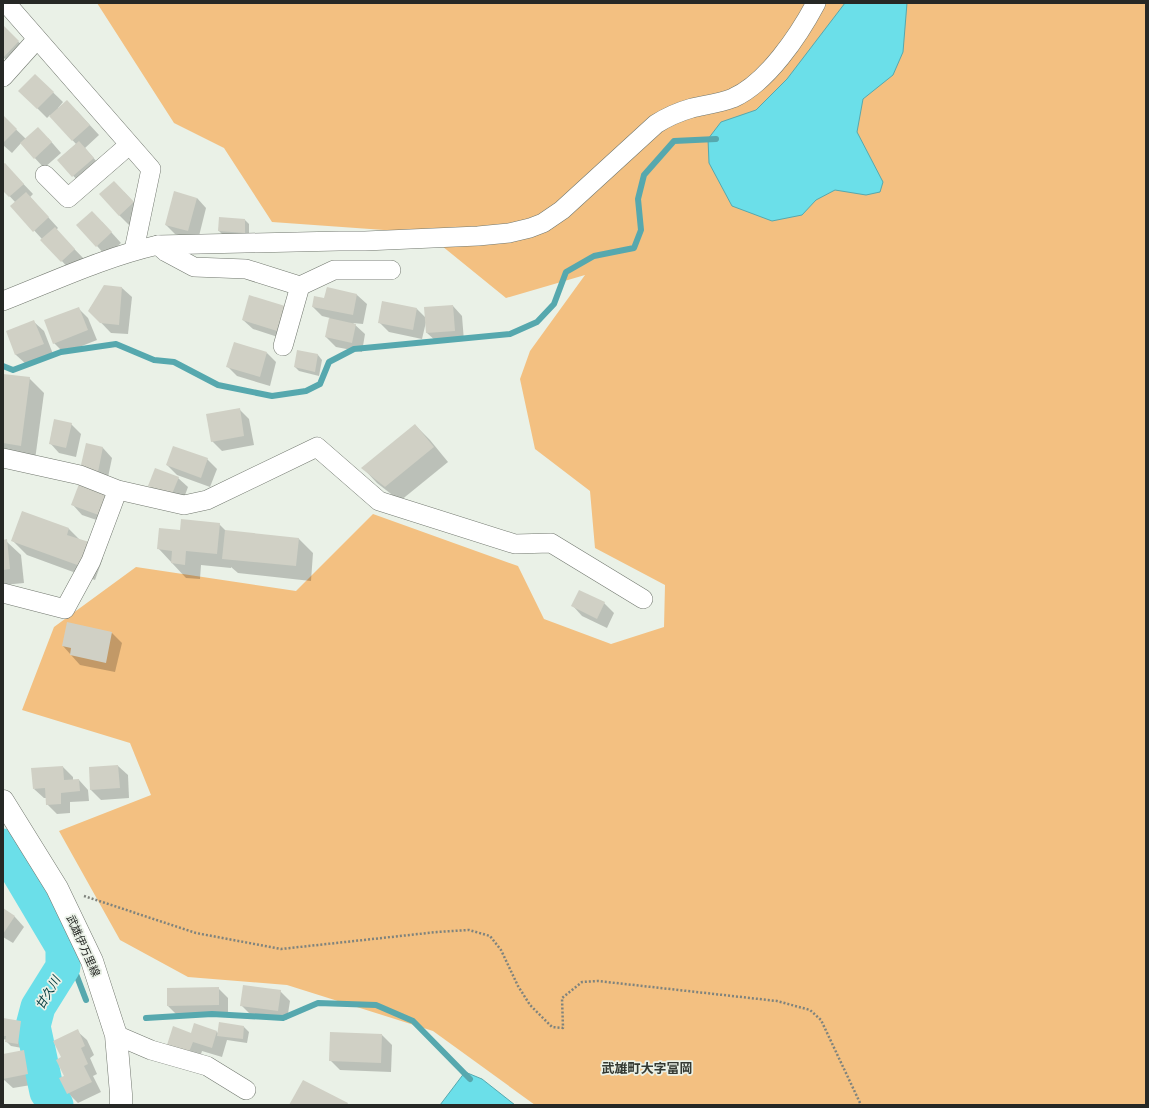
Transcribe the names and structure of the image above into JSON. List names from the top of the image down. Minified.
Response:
{"streets":{"main road":["武雄伊万里線"]},"districts":["武雄町大字富岡"],"water":["甘久川"]}
